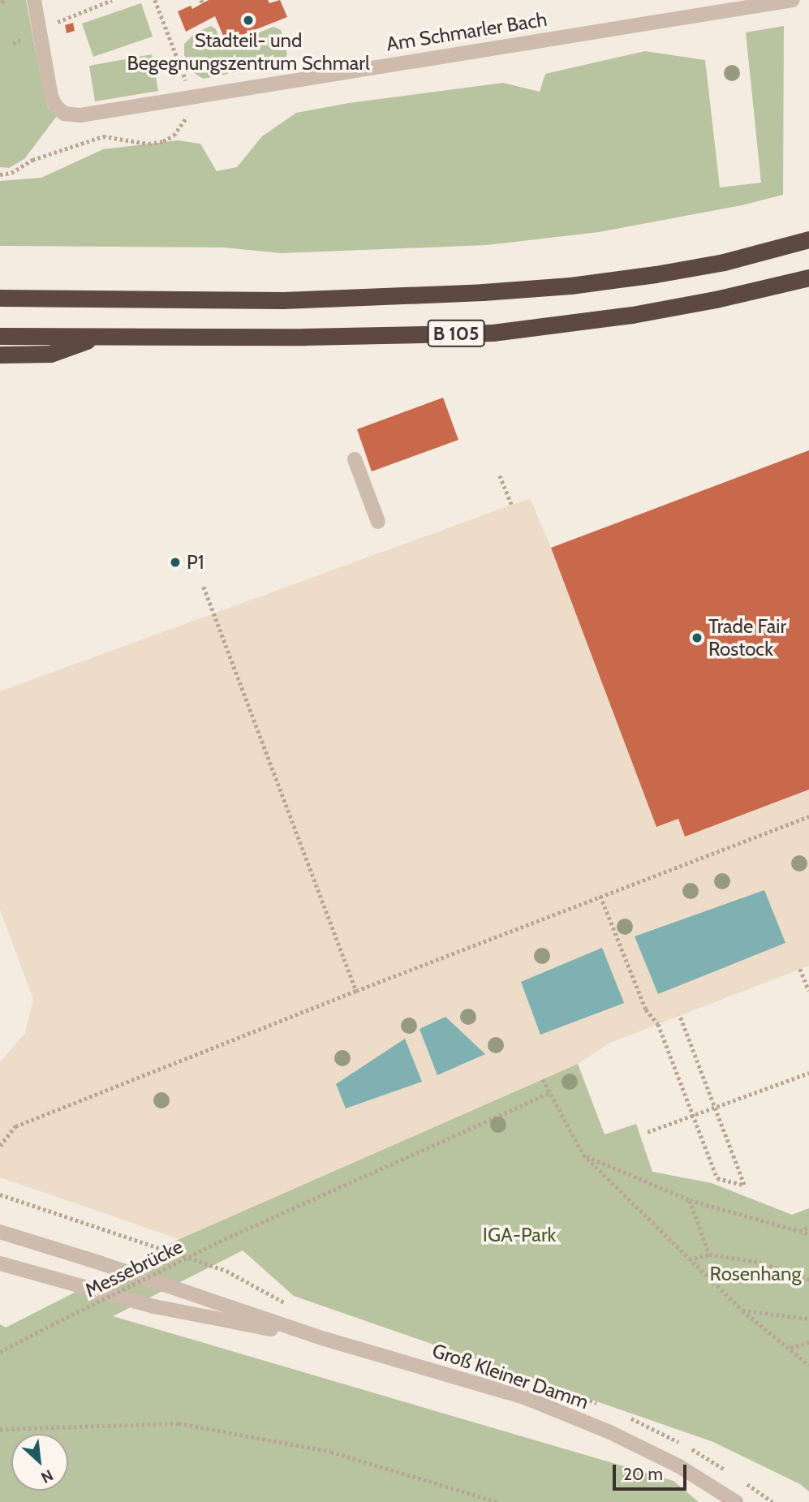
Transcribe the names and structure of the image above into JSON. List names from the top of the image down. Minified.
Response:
{"streets":{"highway":["B 105"],"street":["Am Schmarler Bach","Groß Kleiner Damm"],"path":["Messebrücke"]},"parks":["IGA-Park","Rosenhang"],"places":["Stadteil- und Begegnungszentrum Schmarl","P1","Trade Fair Rostock"],"scale_bar":"20 m","north":"bottom right"}
